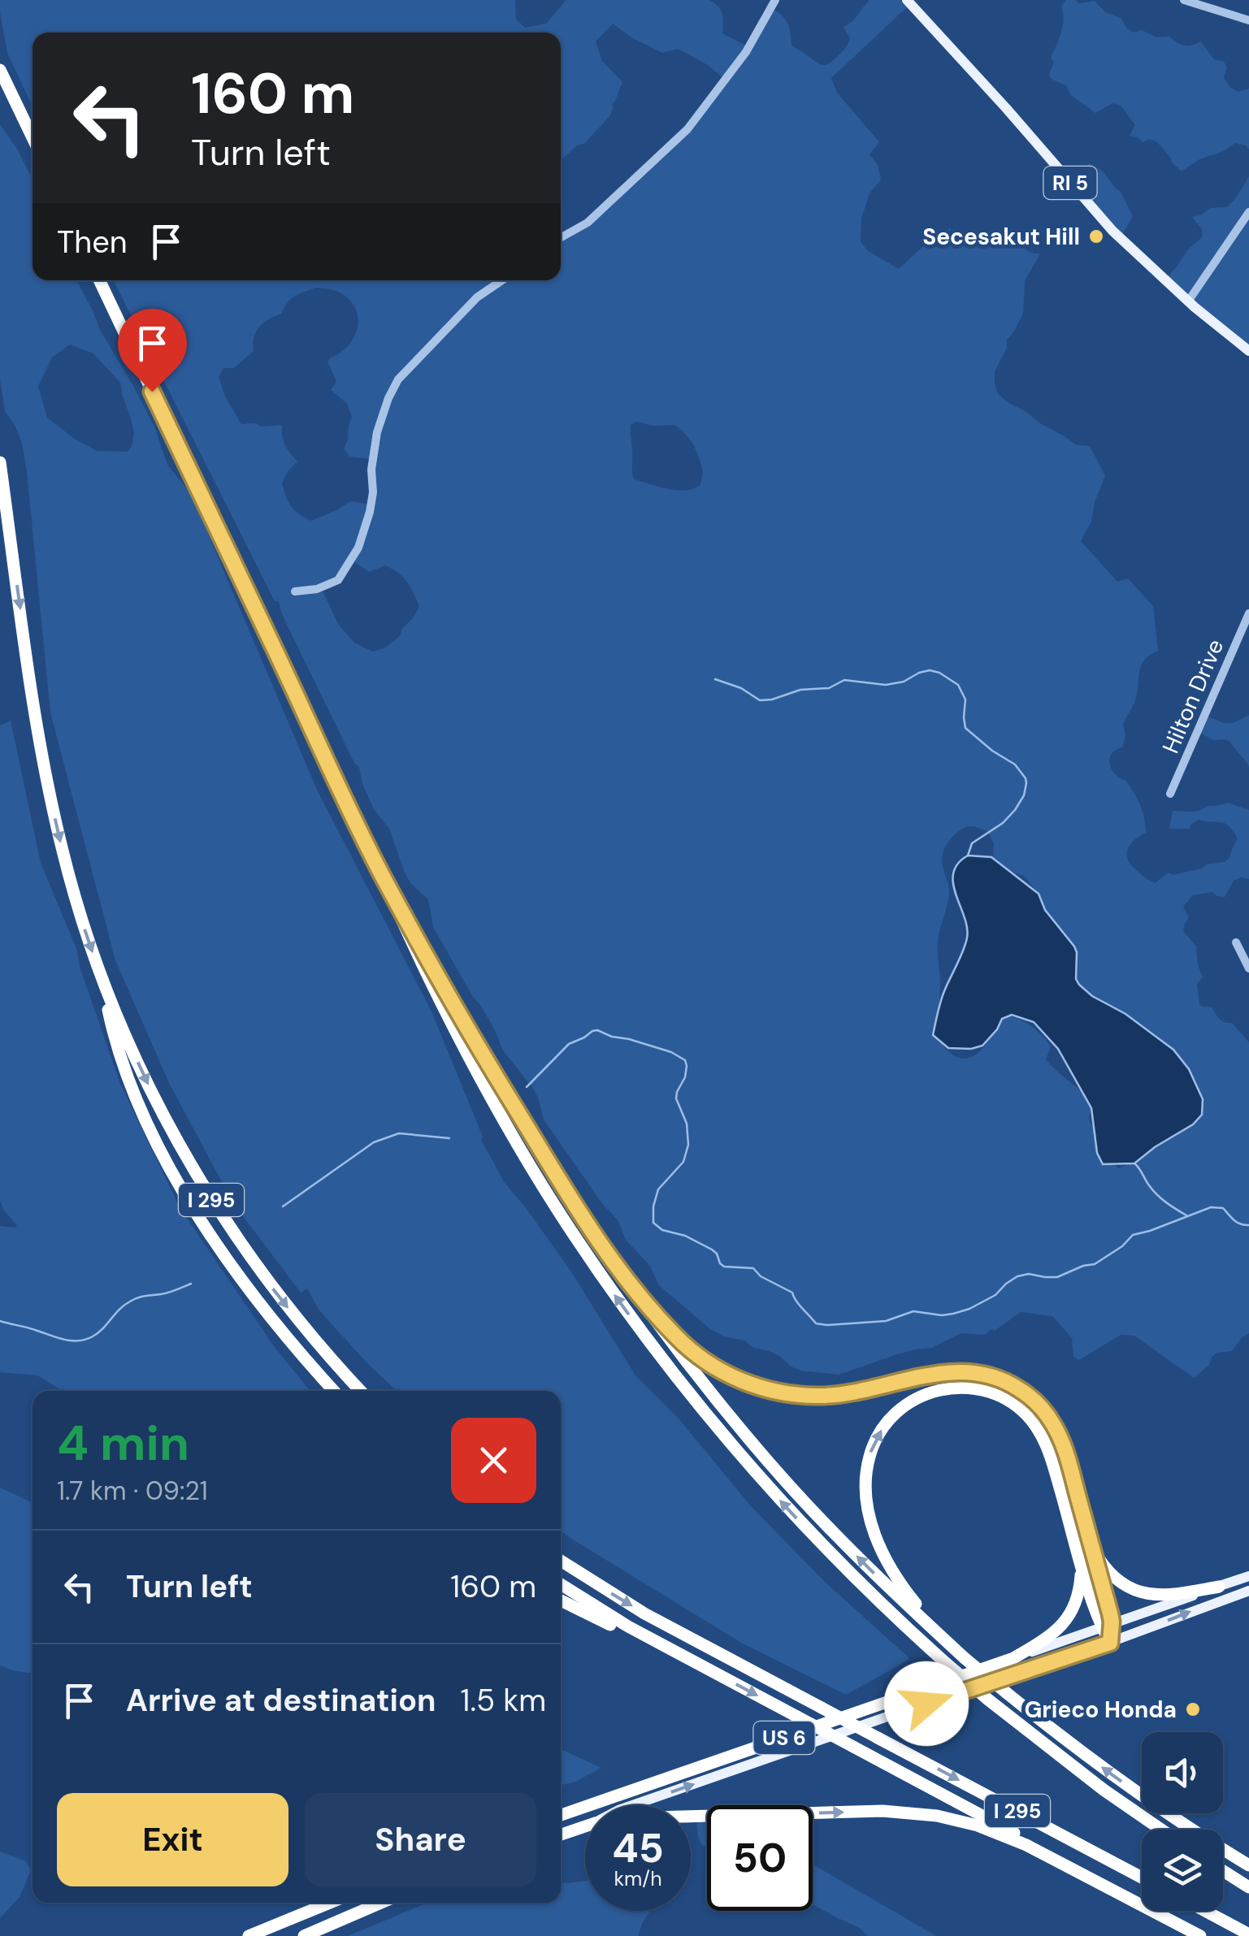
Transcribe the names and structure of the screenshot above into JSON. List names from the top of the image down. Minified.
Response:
{"streets":{"highway":["I 295","US 6"],"main road":["RI 5"],"street":["Hilton Drive"]},"places":["Secesakut Hill","Grieco Honda"],"page":{"turn":["160 m","Turn left"],"then":"Then","heading":["4 min","1.7 km · 09:21"],"list":[{"name":"Turn left","value":"160 m"},{"name":"Arrive at destination","value":"1.5 km"}],"buttons":["Exit","Share"],"speed":"45 km/h","limit":"50"}}
